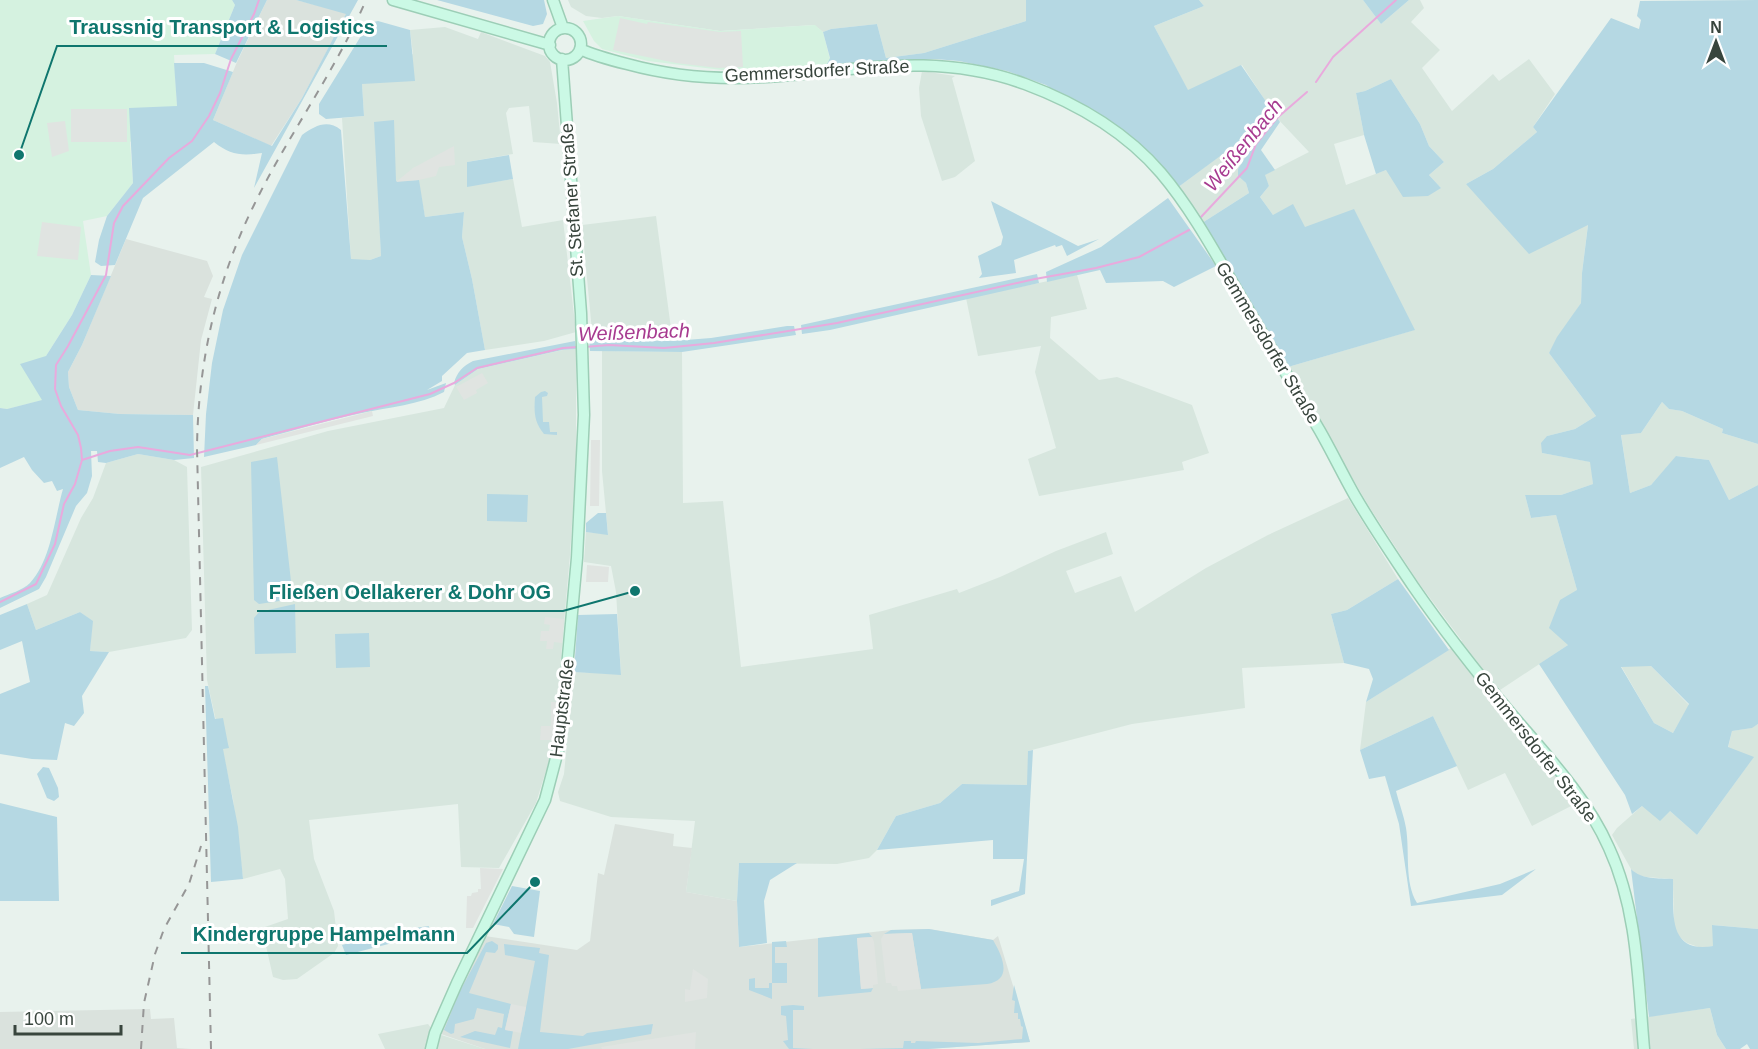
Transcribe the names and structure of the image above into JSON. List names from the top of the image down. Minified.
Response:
{"streets":{"main road":["Gemmersdorfer Straße","St. Stefaner Straße","Hauptstraße"]},"crossings":[["Gemmersdorfer Straße","St. Stefaner Straße"],["St. Stefaner Straße","Hauptstraße"]],"water":["Weißenbach"],"places":["Traussnig Transport & Logistics","Fließen Oellakerer & Dohr OG","Kindergruppe Hampelmann"],"scale_bar":"100 m","north":"top"}
